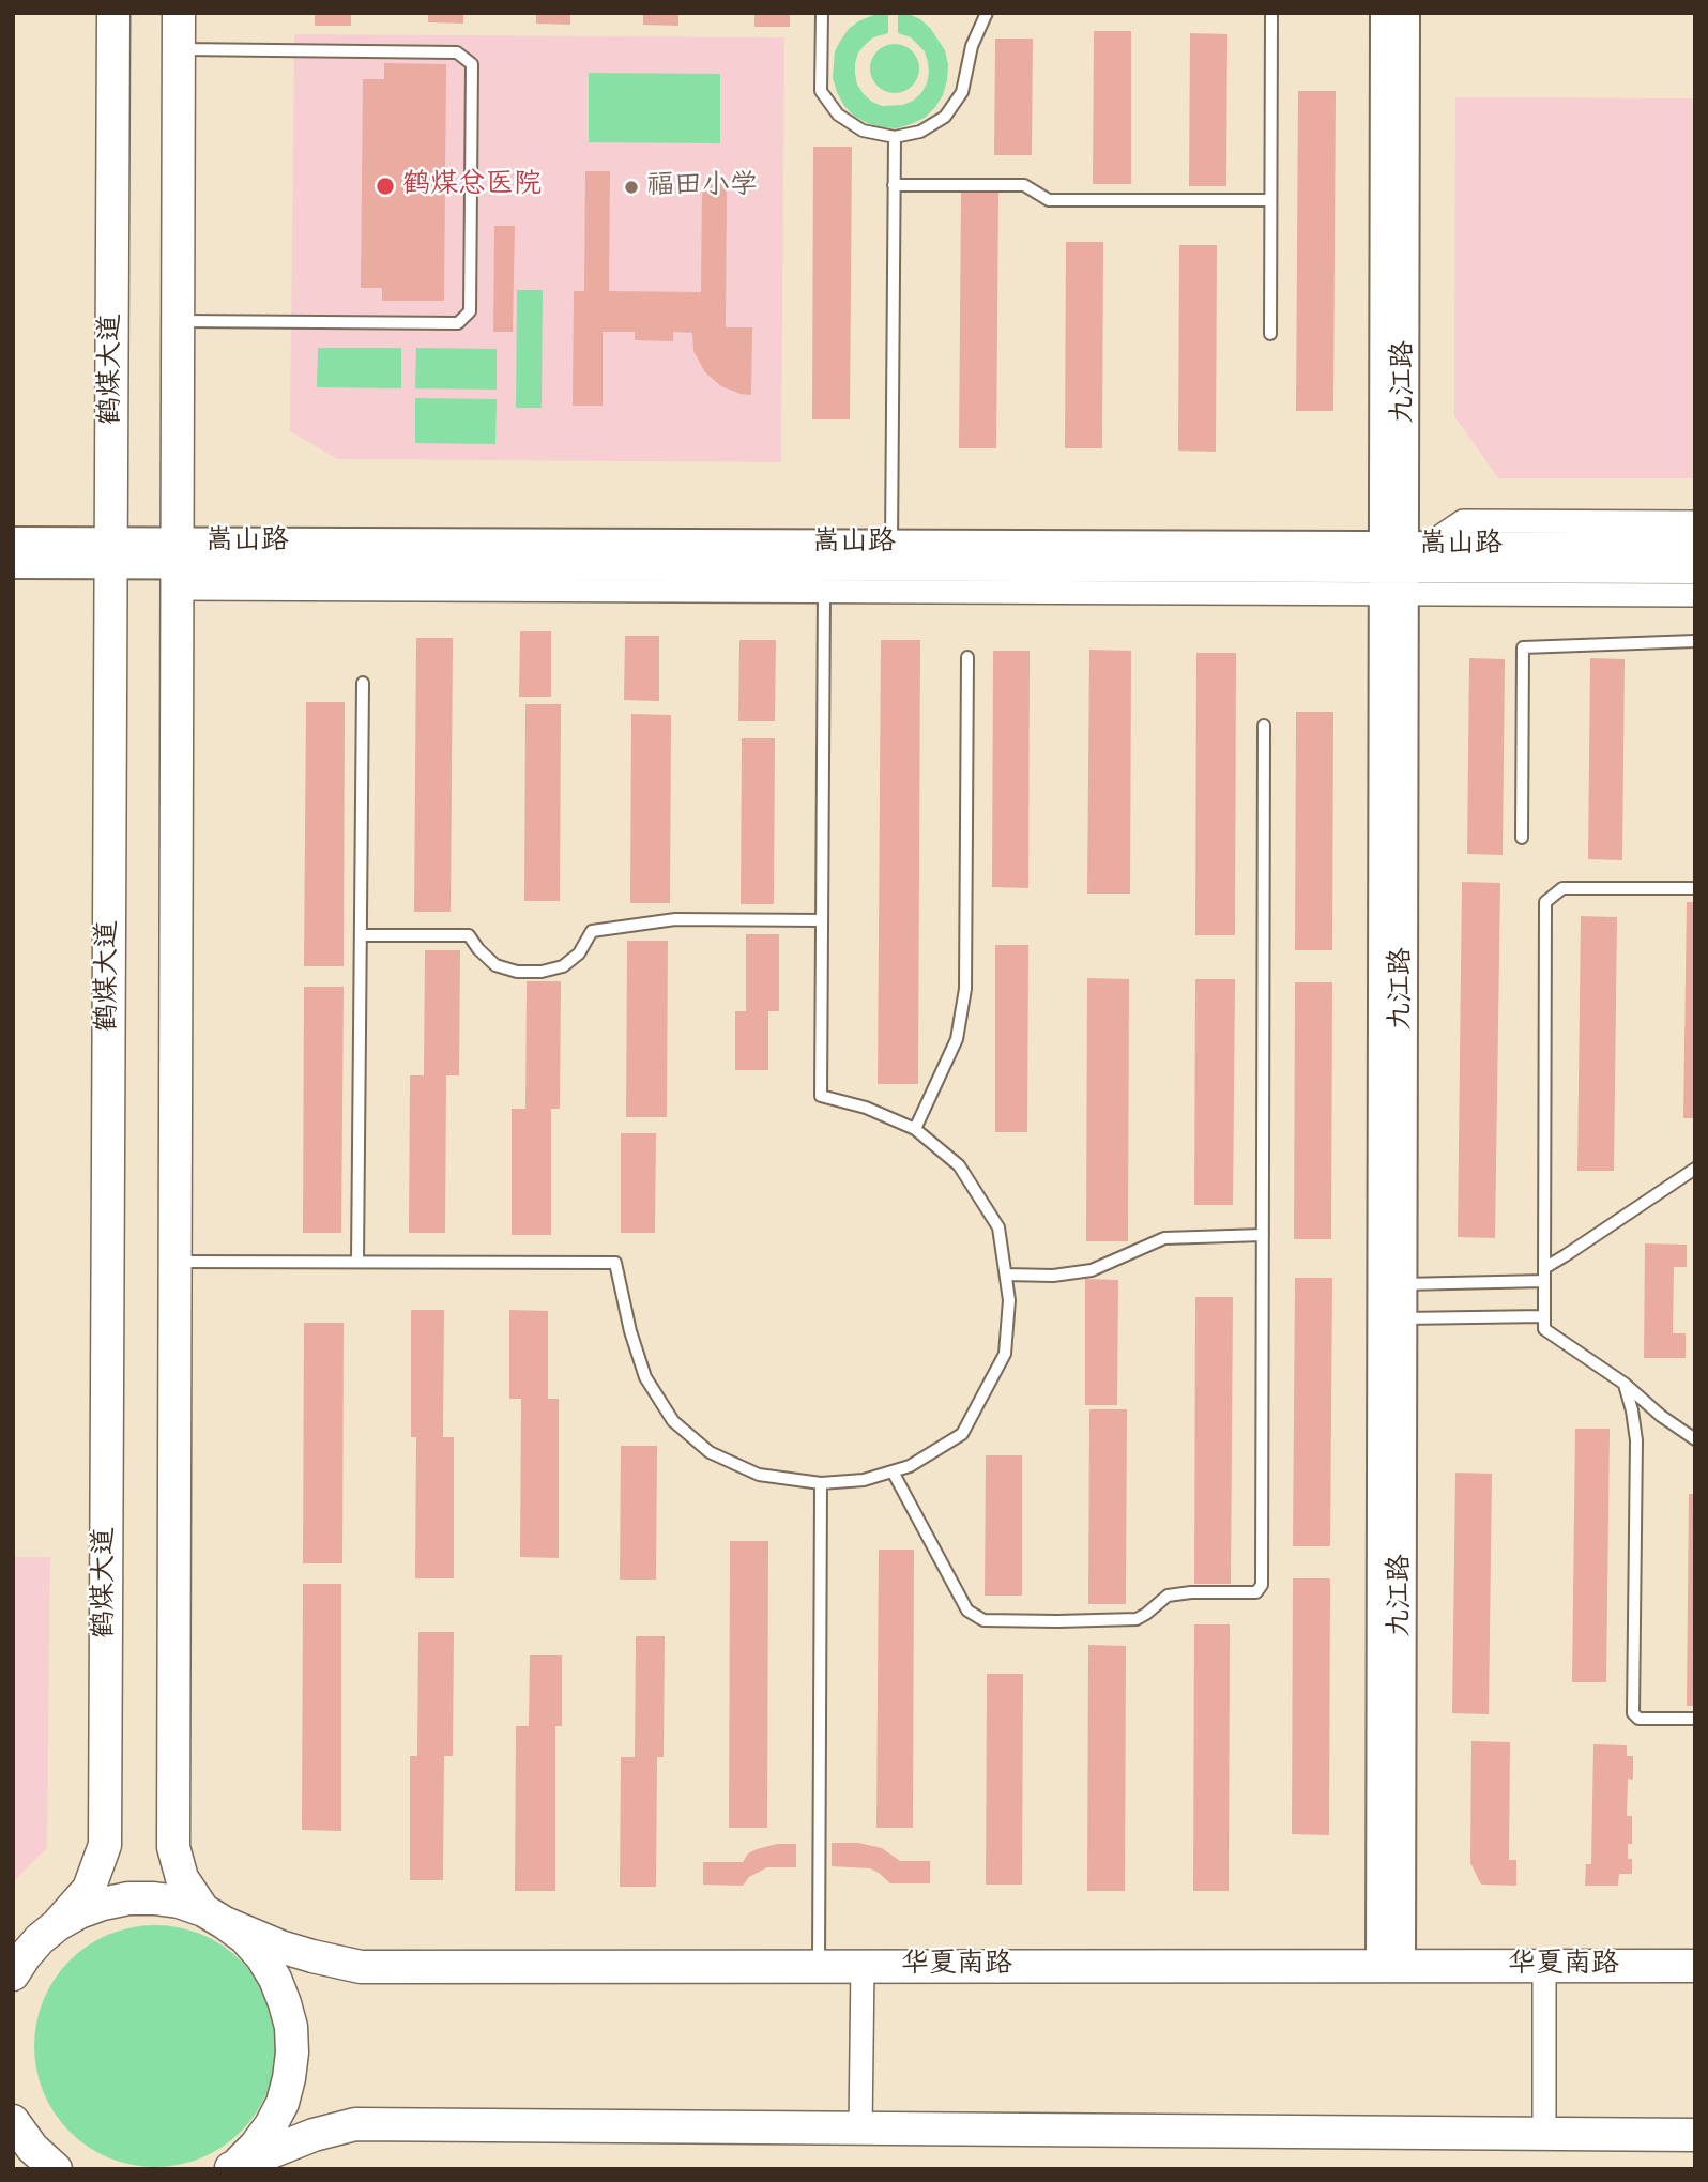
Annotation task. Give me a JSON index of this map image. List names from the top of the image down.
{
  "streets": {
    "main road": ["鹤煤大道", "华夏南路"],
    "street": ["九江路", "嵩山路"]
  },
  "crossings": [
    ["鹤煤大道", "嵩山路"],
    ["鹤煤大道", "华夏南路"],
    ["九江路", "嵩山路"],
    ["九江路", "华夏南路"]
  ],
  "places": ["鹤煤总医院", "福田小学"]
}
